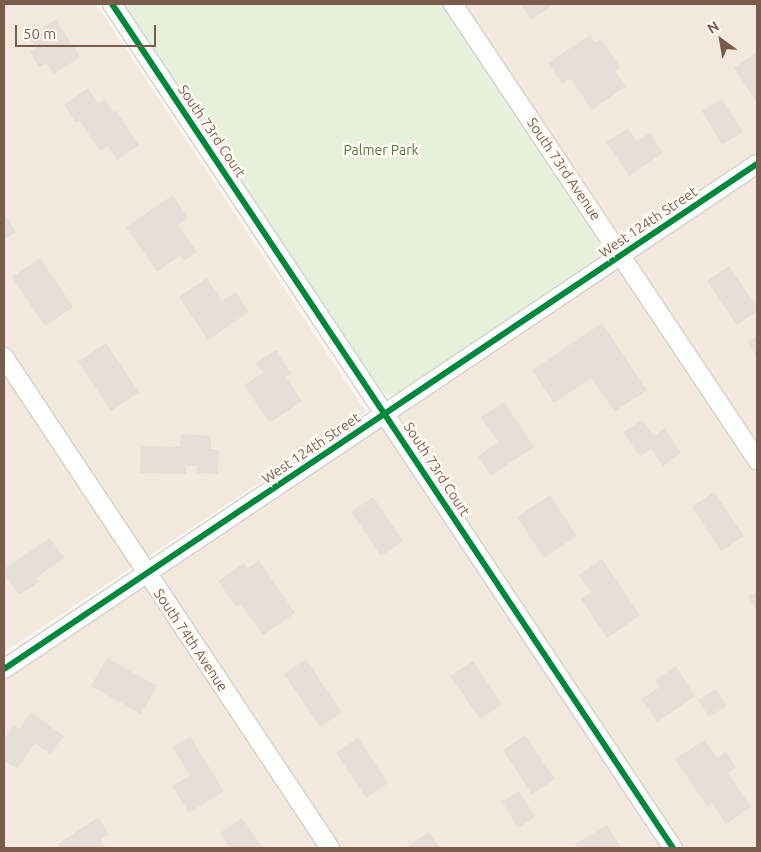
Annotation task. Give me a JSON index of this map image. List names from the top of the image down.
{
  "streets": {
    "street": [
      "South 73rd Court",
      "South 73rd Avenue",
      "West 124th Street",
      "South 74th Avenue"
    ]
  },
  "crossings": [
    ["South 73rd Court", "West 124th Street"],
    ["South 73rd Avenue", "West 124th Street"],
    ["West 124th Street", "South 74th Avenue"]
  ],
  "parks": ["Palmer Park"],
  "scale_bar": "50 m",
  "north": "top left"
}
